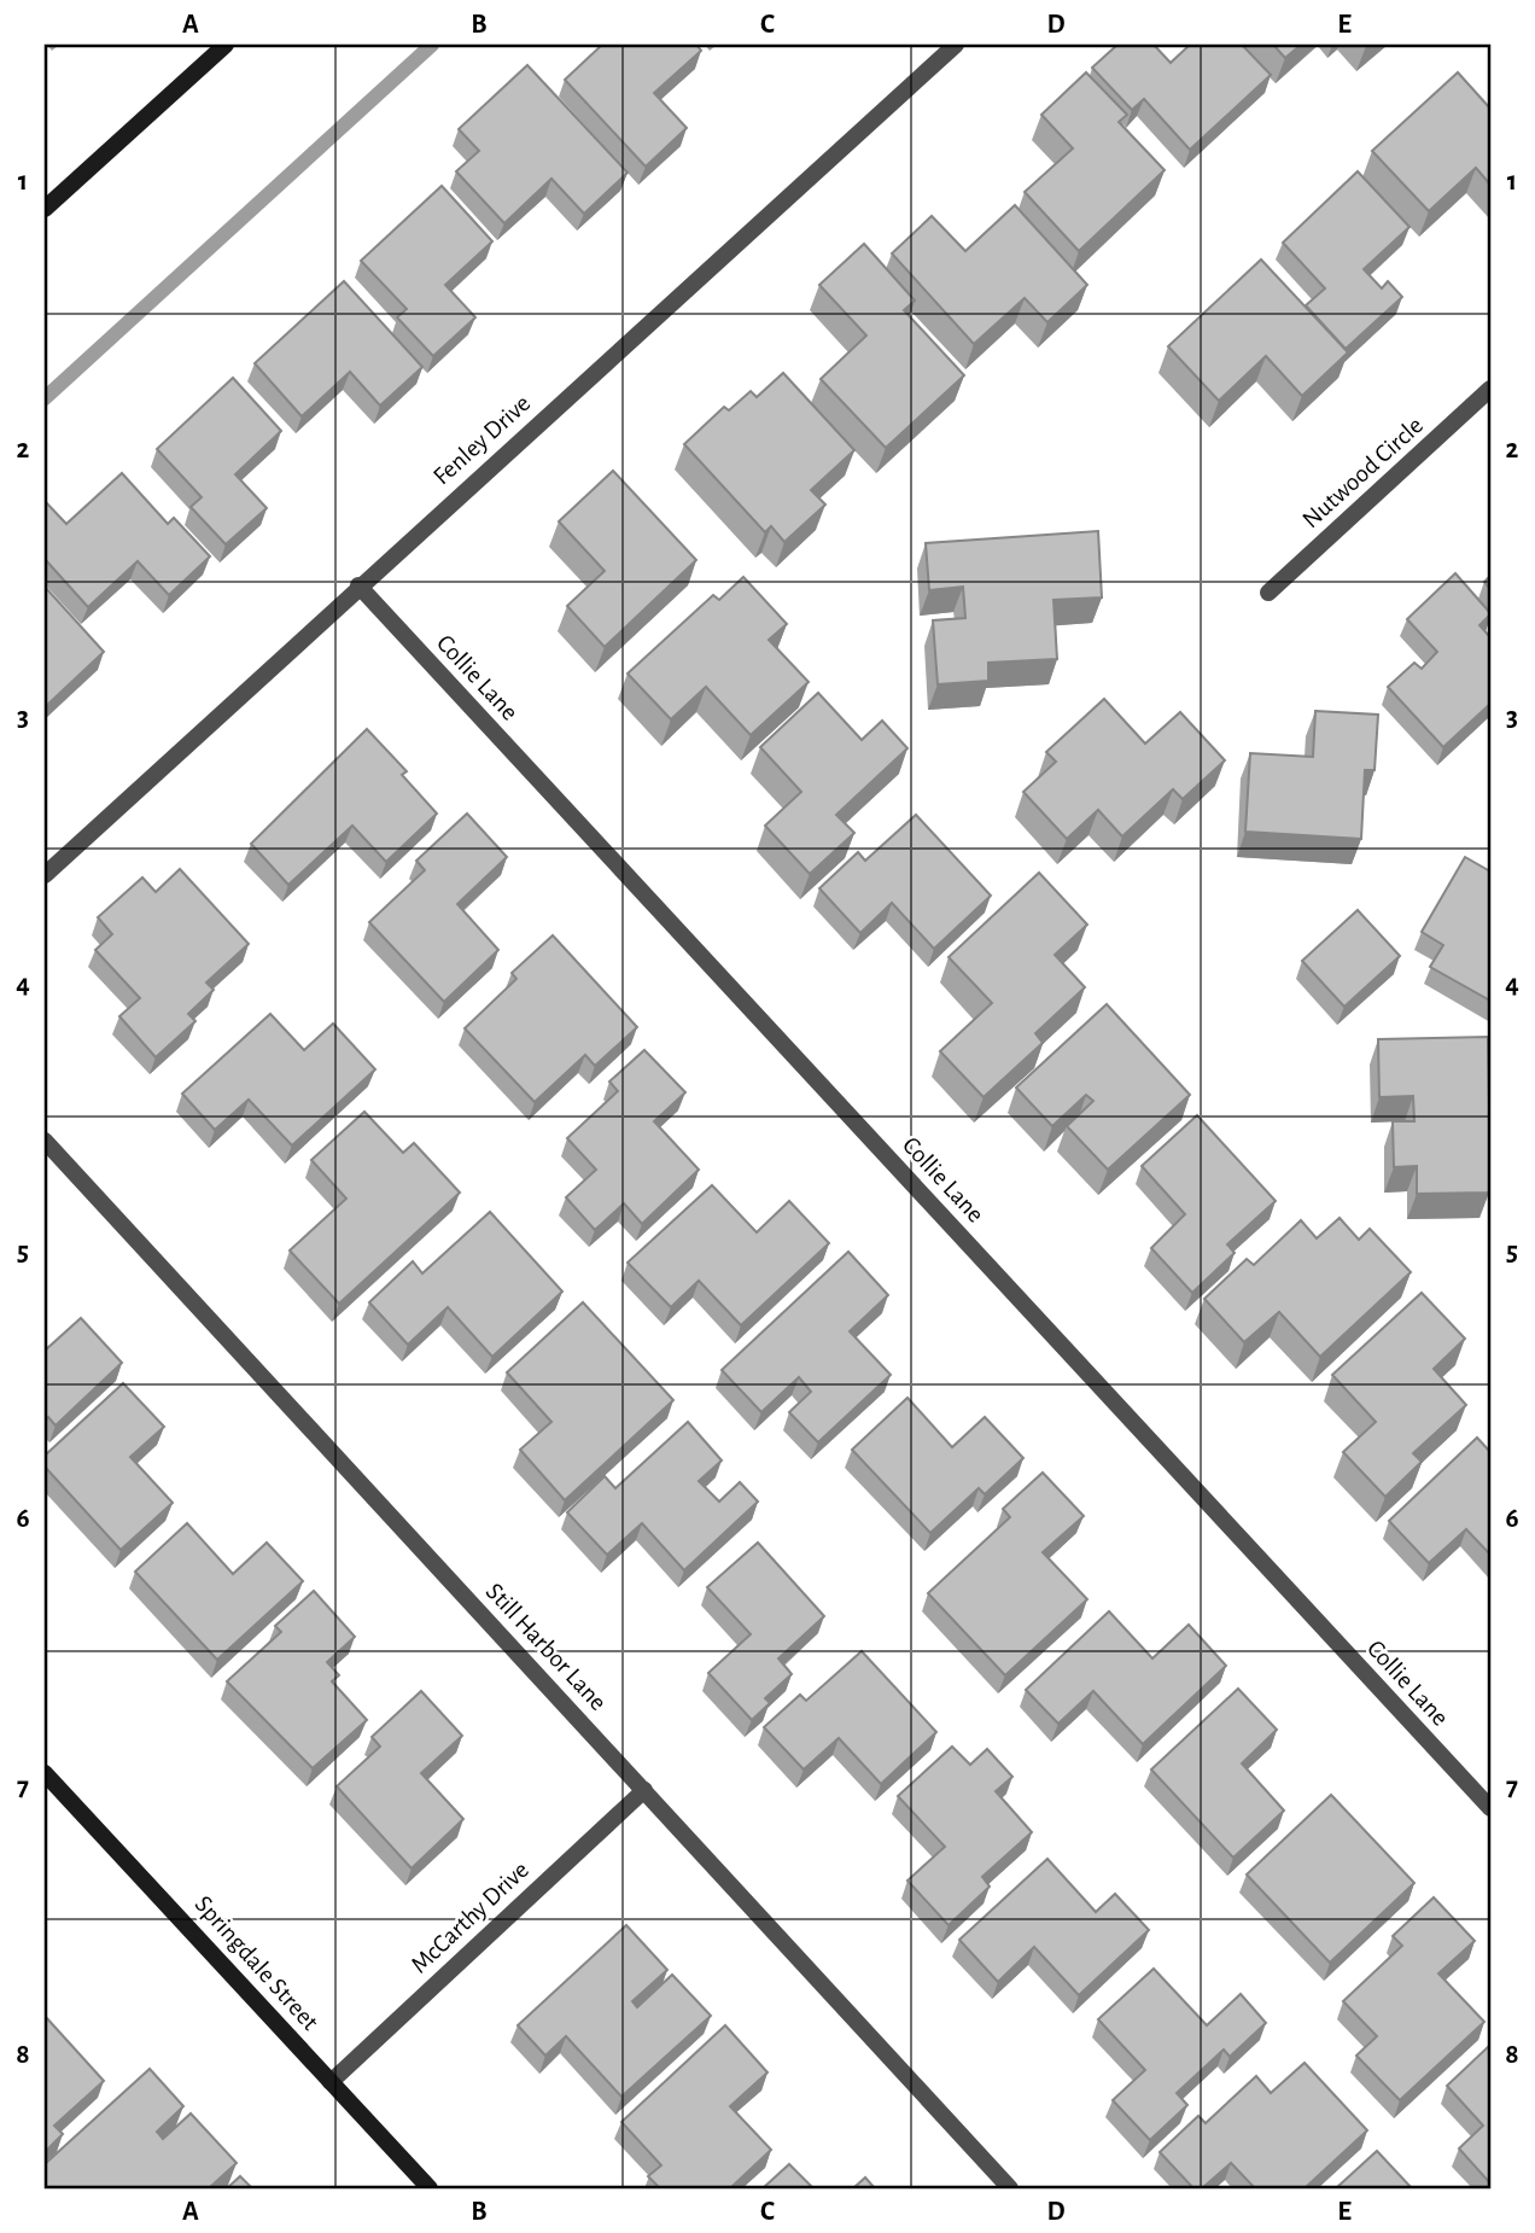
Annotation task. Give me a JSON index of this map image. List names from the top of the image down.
{
  "streets": {
    "street": [
      "Fenley Drive",
      "Nutwood Circle",
      "Collie Lane",
      "Still Harbor Lane",
      "McCarthy Drive",
      "Springdale Street"
    ]
  },
  "crossings": [
    ["Fenley Drive", "Collie Lane"],
    ["Still Harbor Lane", "McCarthy Drive"],
    ["McCarthy Drive", "Springdale Street"]
  ],
  "grid": {
    "columns": [
      "A",
      "B",
      "C",
      "D",
      "E"
    ],
    "rows": [
      "1",
      "2",
      "3",
      "4",
      "5",
      "6",
      "7",
      "8"
    ]
  }
}
